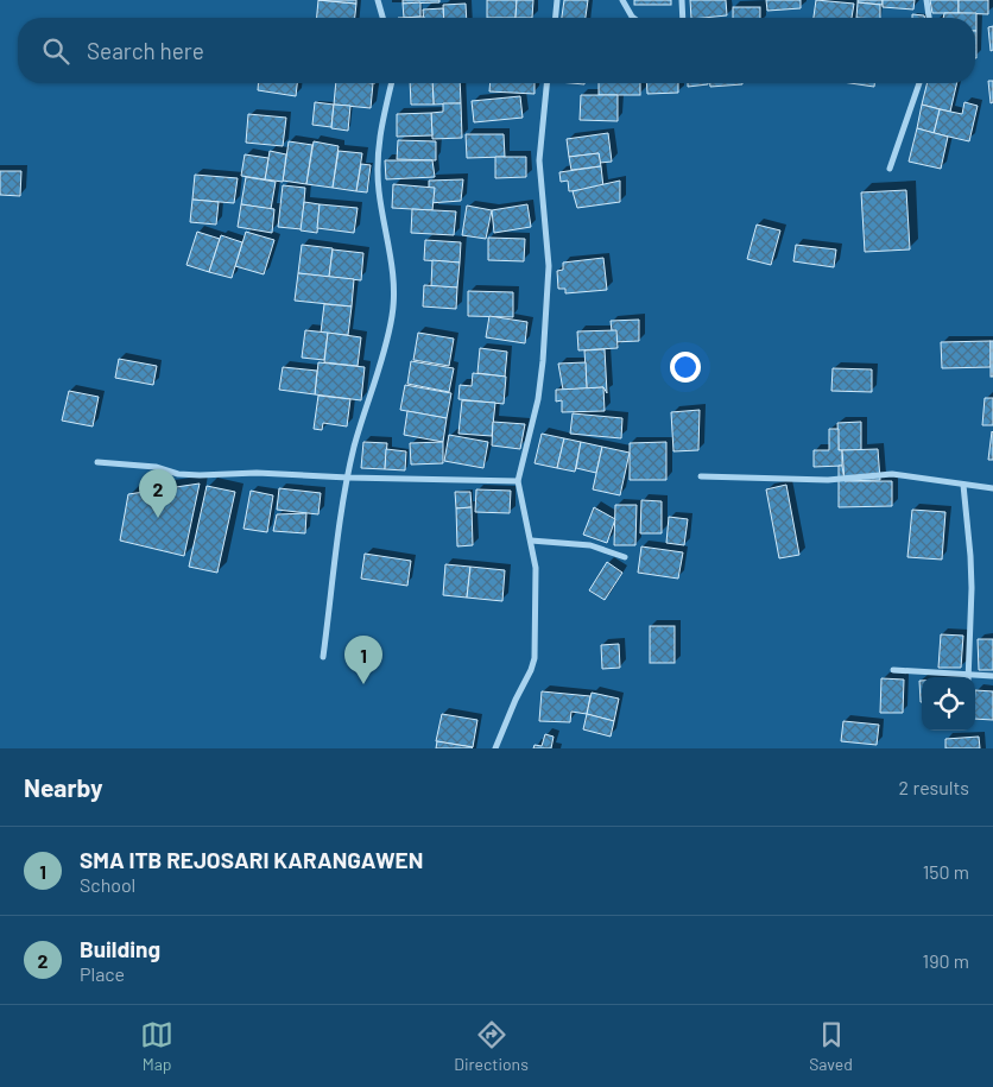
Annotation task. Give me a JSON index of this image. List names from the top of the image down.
{
  "page": {
    "search": "Search here",
    "pins": ["2", "1"],
    "heading": ["Nearby", "2 results"],
    "list": [
      {
        "mark": "1",
        "name": "SMA ITB REJOSARI KARANGAWEN",
        "note": "School",
        "value": "150 m"
      },
      {
        "mark": "2",
        "name": "Building",
        "note": "Place",
        "value": "190 m"
      }
    ],
    "nav": ["Map", "Directions", "Saved"]
  }
}
